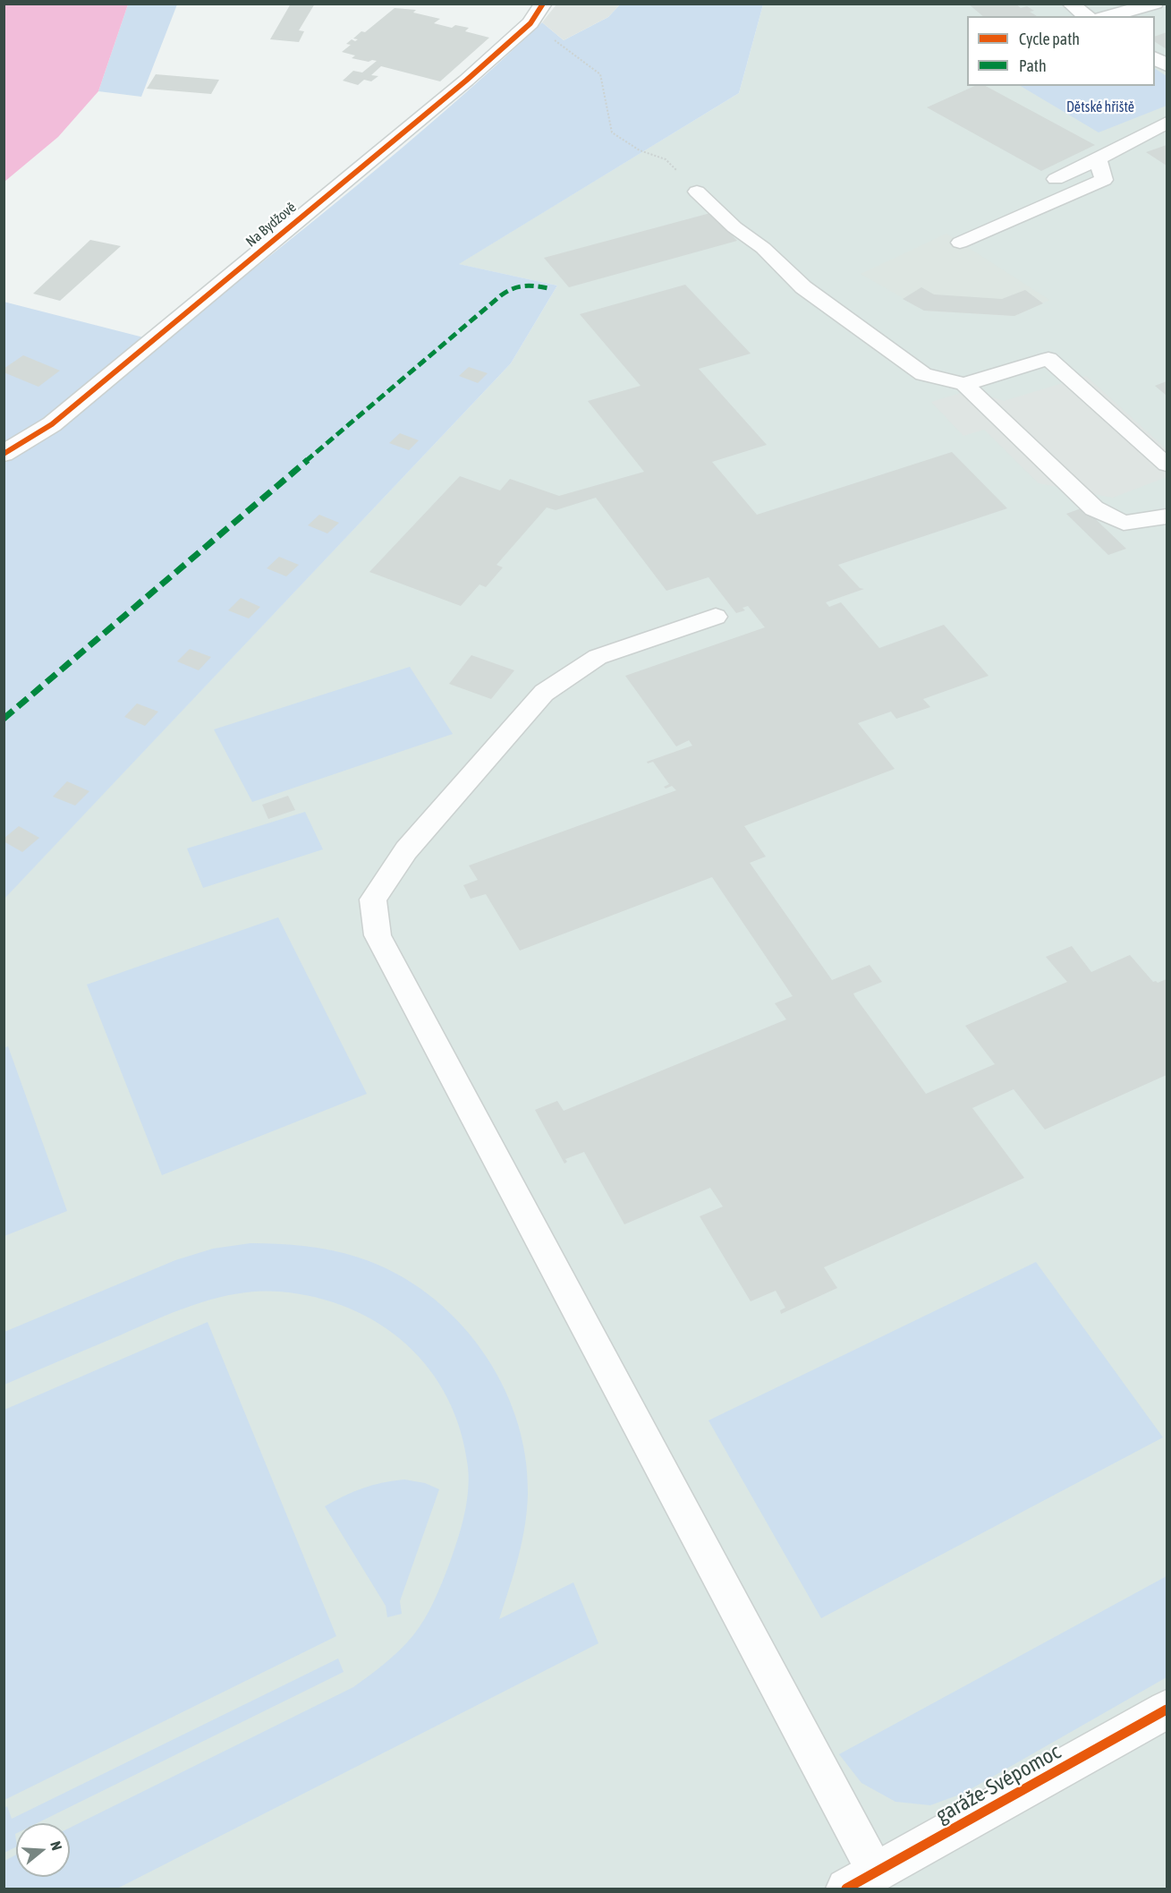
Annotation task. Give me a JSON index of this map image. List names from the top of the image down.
{
  "streets": {
    "street": ["Na Bydžově", "garáže-Svépomoc"]
  },
  "parks": ["Dětské hřiště"],
  "legend": ["Cycle path", "Path"],
  "north": "right"
}
